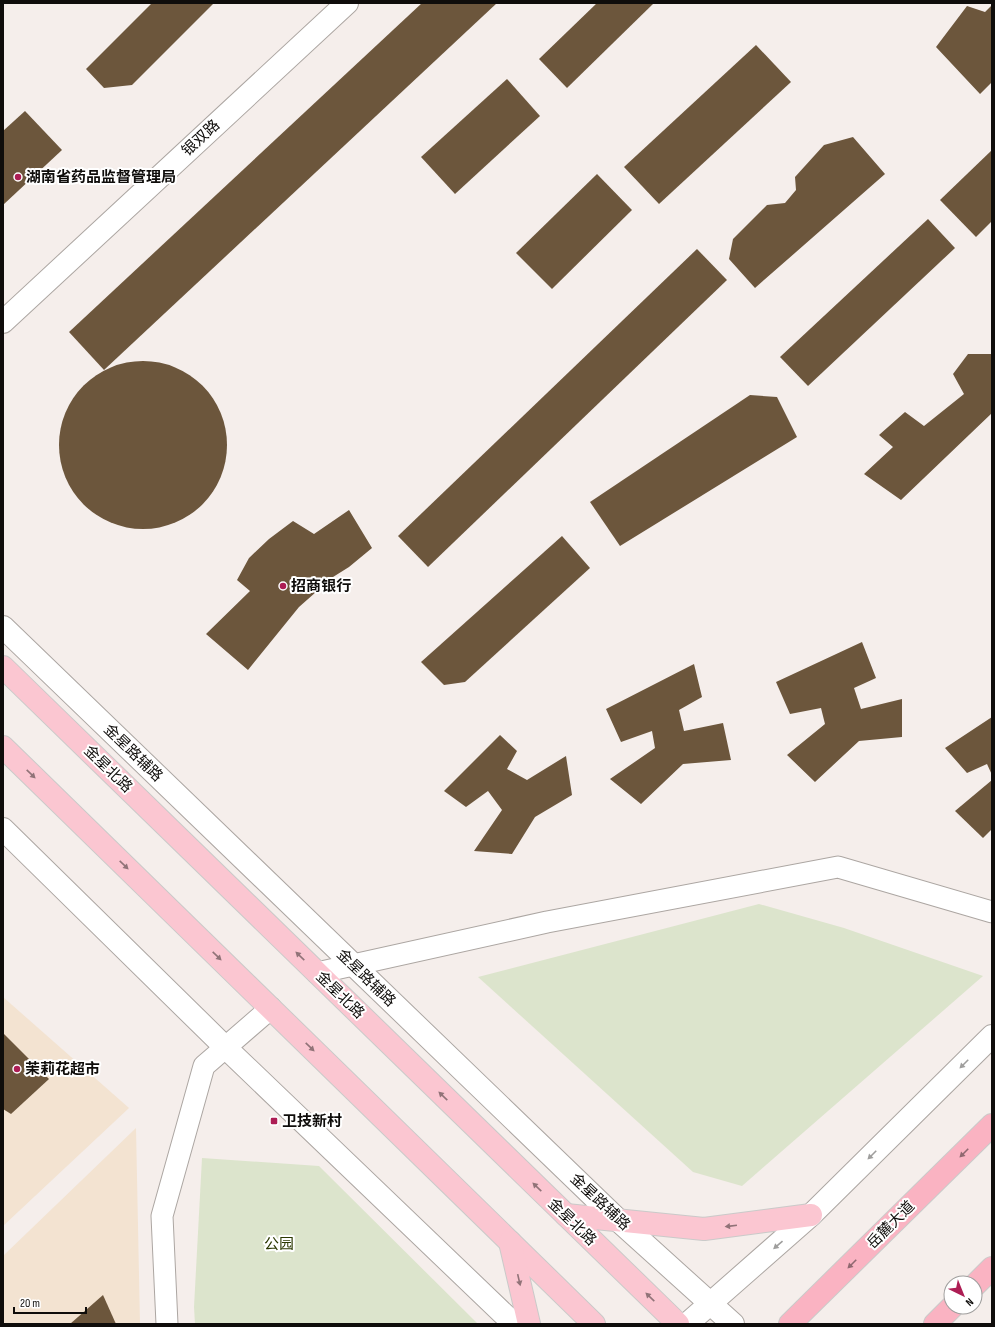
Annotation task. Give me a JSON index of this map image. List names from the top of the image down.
{
  "streets": {
    "highway": ["岳麓大道"],
    "main road": ["金星北路"],
    "street": ["银双路", "金星路辅路"]
  },
  "one_way": ["岳麓大道"],
  "parks": ["公园"],
  "places": {
    "other": ["湖南省药品监督管理局", "招商银行", "茉莉花超市"],
    "transit": ["卫技新村"]
  },
  "scale_bar": "20 m",
  "north": "bottom right"
}
